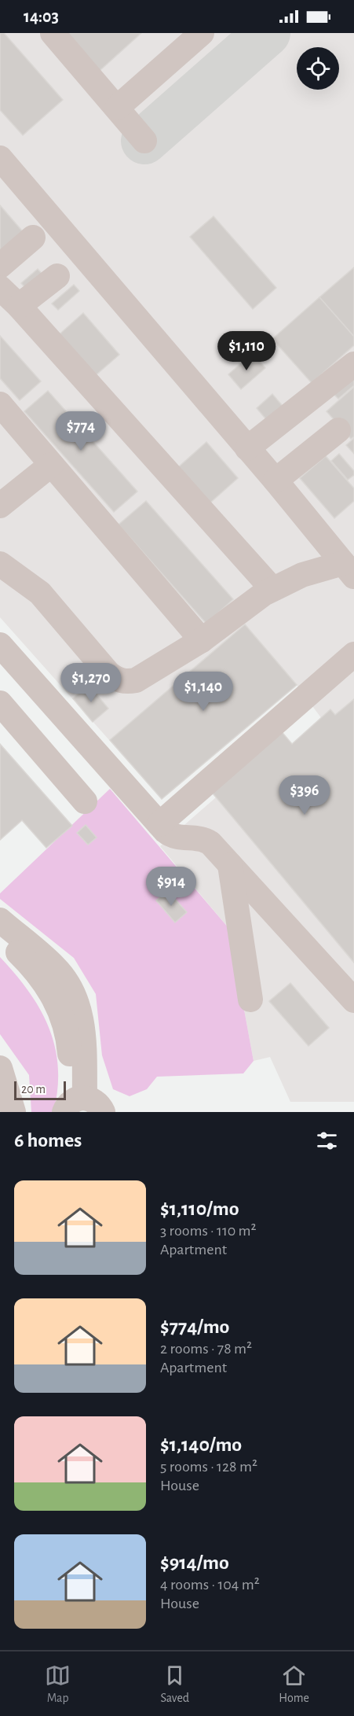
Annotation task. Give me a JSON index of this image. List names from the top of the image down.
{
  "scale_bar": "20 m",
  "page": {
    "status": "14:03",
    "price": [
      "$1,110",
      "$774",
      "$1,270",
      "$1,140",
      "$396",
      "$914"
    ],
    "scale": "20 m",
    "heading": "6 homes",
    "list": [
      {
        "name": "$1,110/mo",
        "note": "3 rooms · 110 m² · Apartment"
      },
      {
        "name": "$774/mo",
        "note": "2 rooms · 78 m² · Apartment"
      },
      {
        "name": "$1,140/mo",
        "note": "5 rooms · 128 m² · House"
      },
      {
        "name": "$914/mo",
        "note": "4 rooms · 104 m² · House"
      }
    ],
    "tabs": ["Map", "Saved", "Home"]
  }
}
